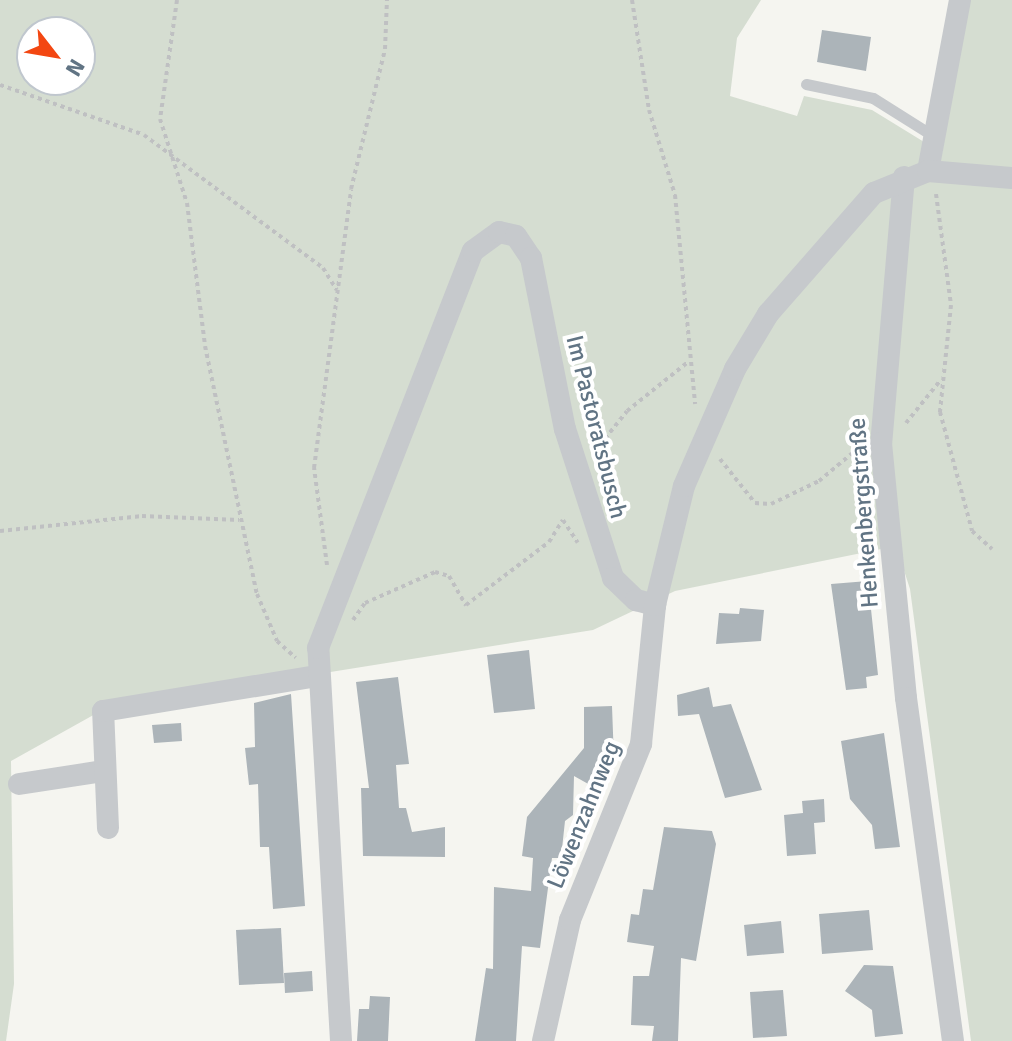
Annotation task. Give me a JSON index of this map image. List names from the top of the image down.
{
  "streets": {
    "street": ["Im Pastoratsbusch", "Henkenbergstraße", "Löwenzahnweg"]
  },
  "crossings": [
    ["Im Pastoratsbusch", "Löwenzahnweg"]
  ],
  "north": "bottom right"
}
